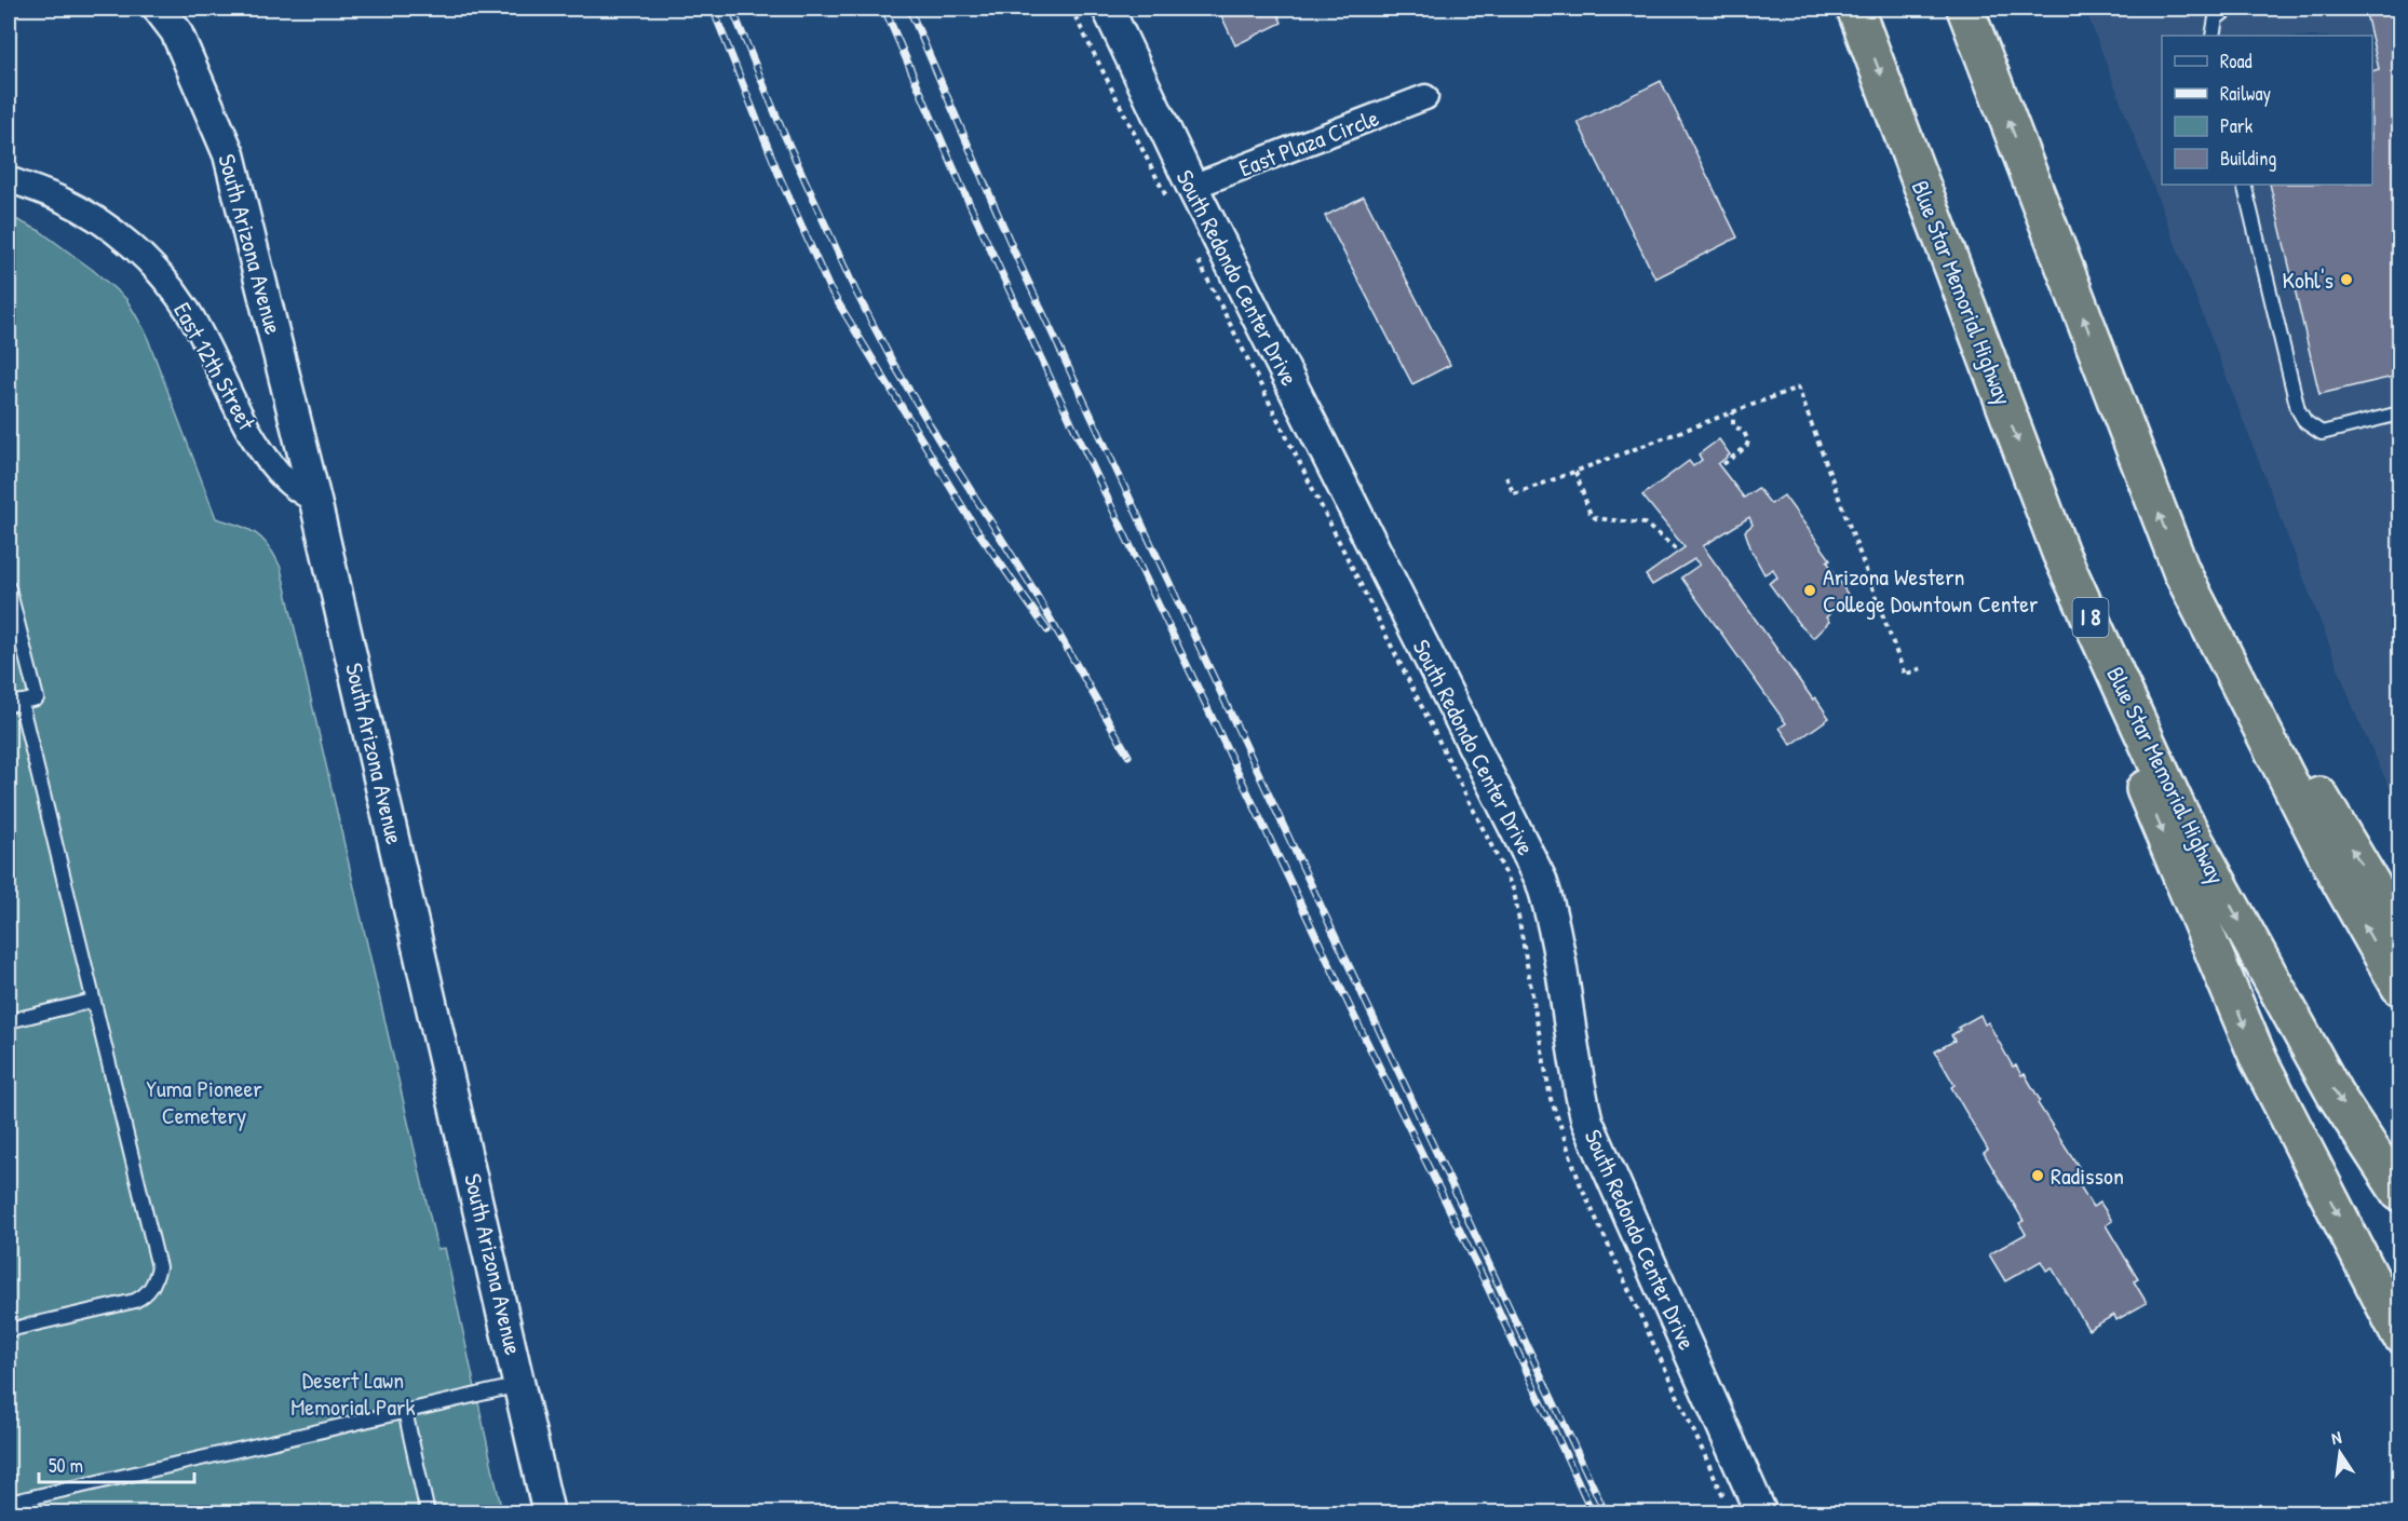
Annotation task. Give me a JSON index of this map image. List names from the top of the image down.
{
  "streets": {
    "highway": ["Blue Star Memorial Highway", "I 8"],
    "street": [
      "East Plaza Circle",
      "South Arizona Avenue",
      "South Redondo Center Drive",
      "East 12th Street"
    ]
  },
  "crossings": [
    ["East Plaza Circle", "South Redondo Center Drive"],
    ["South Arizona Avenue", "East 12th Street"]
  ],
  "parks": ["Yuma Pioneer Cemetery", "Desert Lawn Memorial Park"],
  "places": ["Kohl's", "Arizona Western College Downtown Center", "Radisson"],
  "legend": [
    "Road",
    "Railway",
    "Park",
    "Building"
  ],
  "scale_bar": "50 m",
  "north": "top"
}
